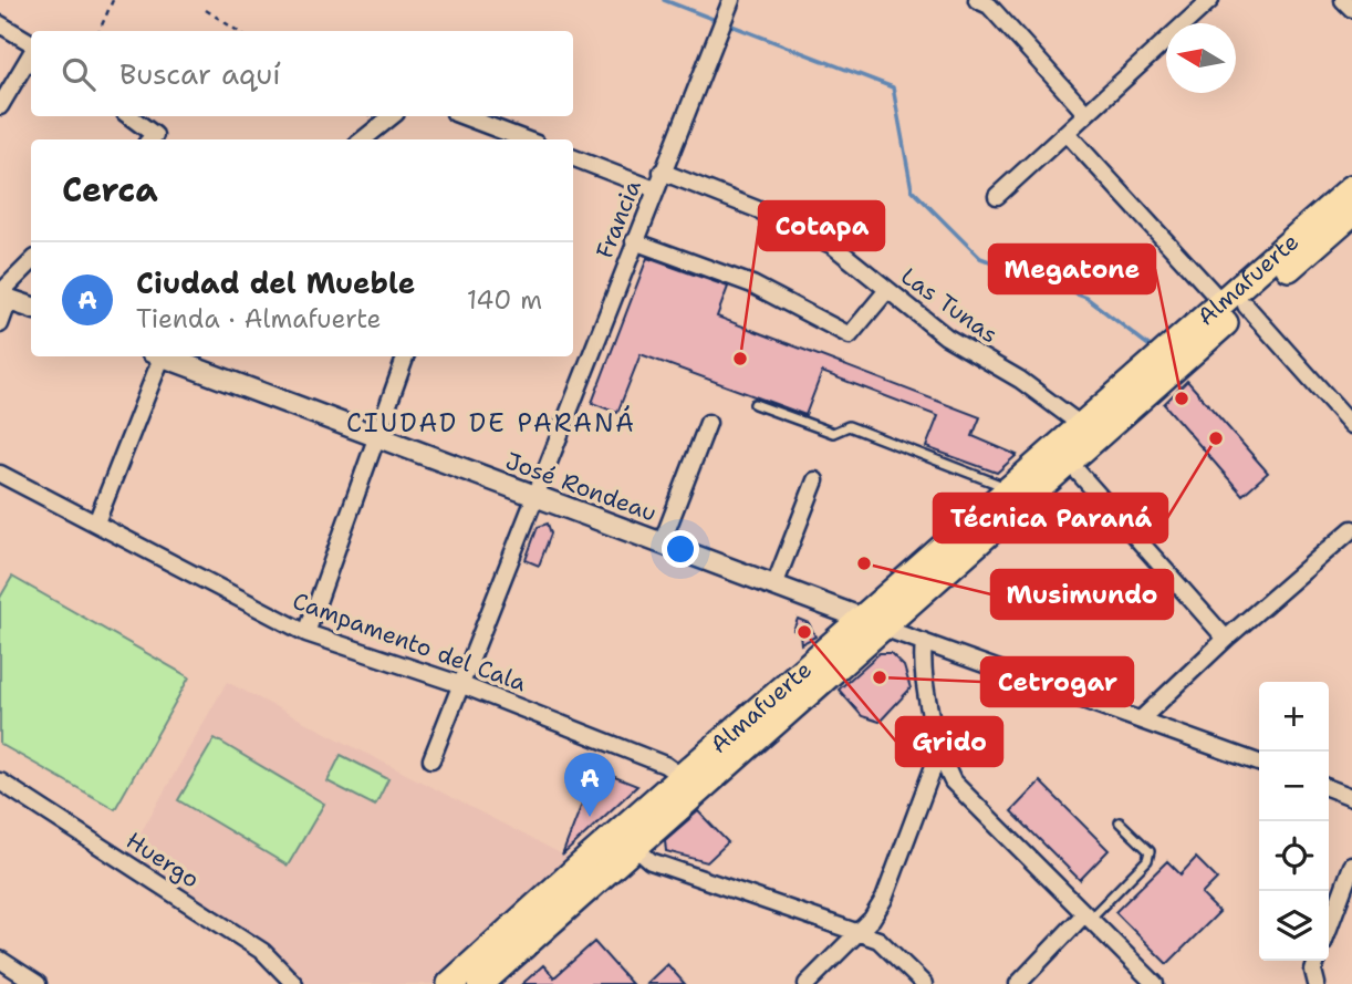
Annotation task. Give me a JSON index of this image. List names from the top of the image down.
{
  "streets": {
    "main road": ["Almafuerte"],
    "street": [
      "Francia",
      "Las Tunas",
      "José Rondeau",
      "Campamento del Cala",
      "Huergo"
    ]
  },
  "crossings": [
    ["Francia", "Las Tunas"],
    ["Francia", "José Rondeau"],
    ["Francia", "Campamento del Cala"],
    ["Almafuerte", "Las Tunas"],
    ["Almafuerte", "José Rondeau"],
    ["Almafuerte", "Campamento del Cala"]
  ],
  "districts": ["CIUDAD DE PARANÁ"],
  "places": [
    "Cotapa",
    "Megatone",
    "Técnica Paraná",
    "Musimundo",
    "Grido",
    "Cetrogar"
  ],
  "north": "left",
  "page": {
    "search": "Buscar aquí",
    "heading": "Cerca",
    "list": [
      {
        "mark": "A",
        "name": "Ciudad del Mueble",
        "note": "Tienda · Almafuerte",
        "value": "140 m"
      }
    ],
    "map_buttons": ["+", "−"],
    "pins": "A"
  }
}
